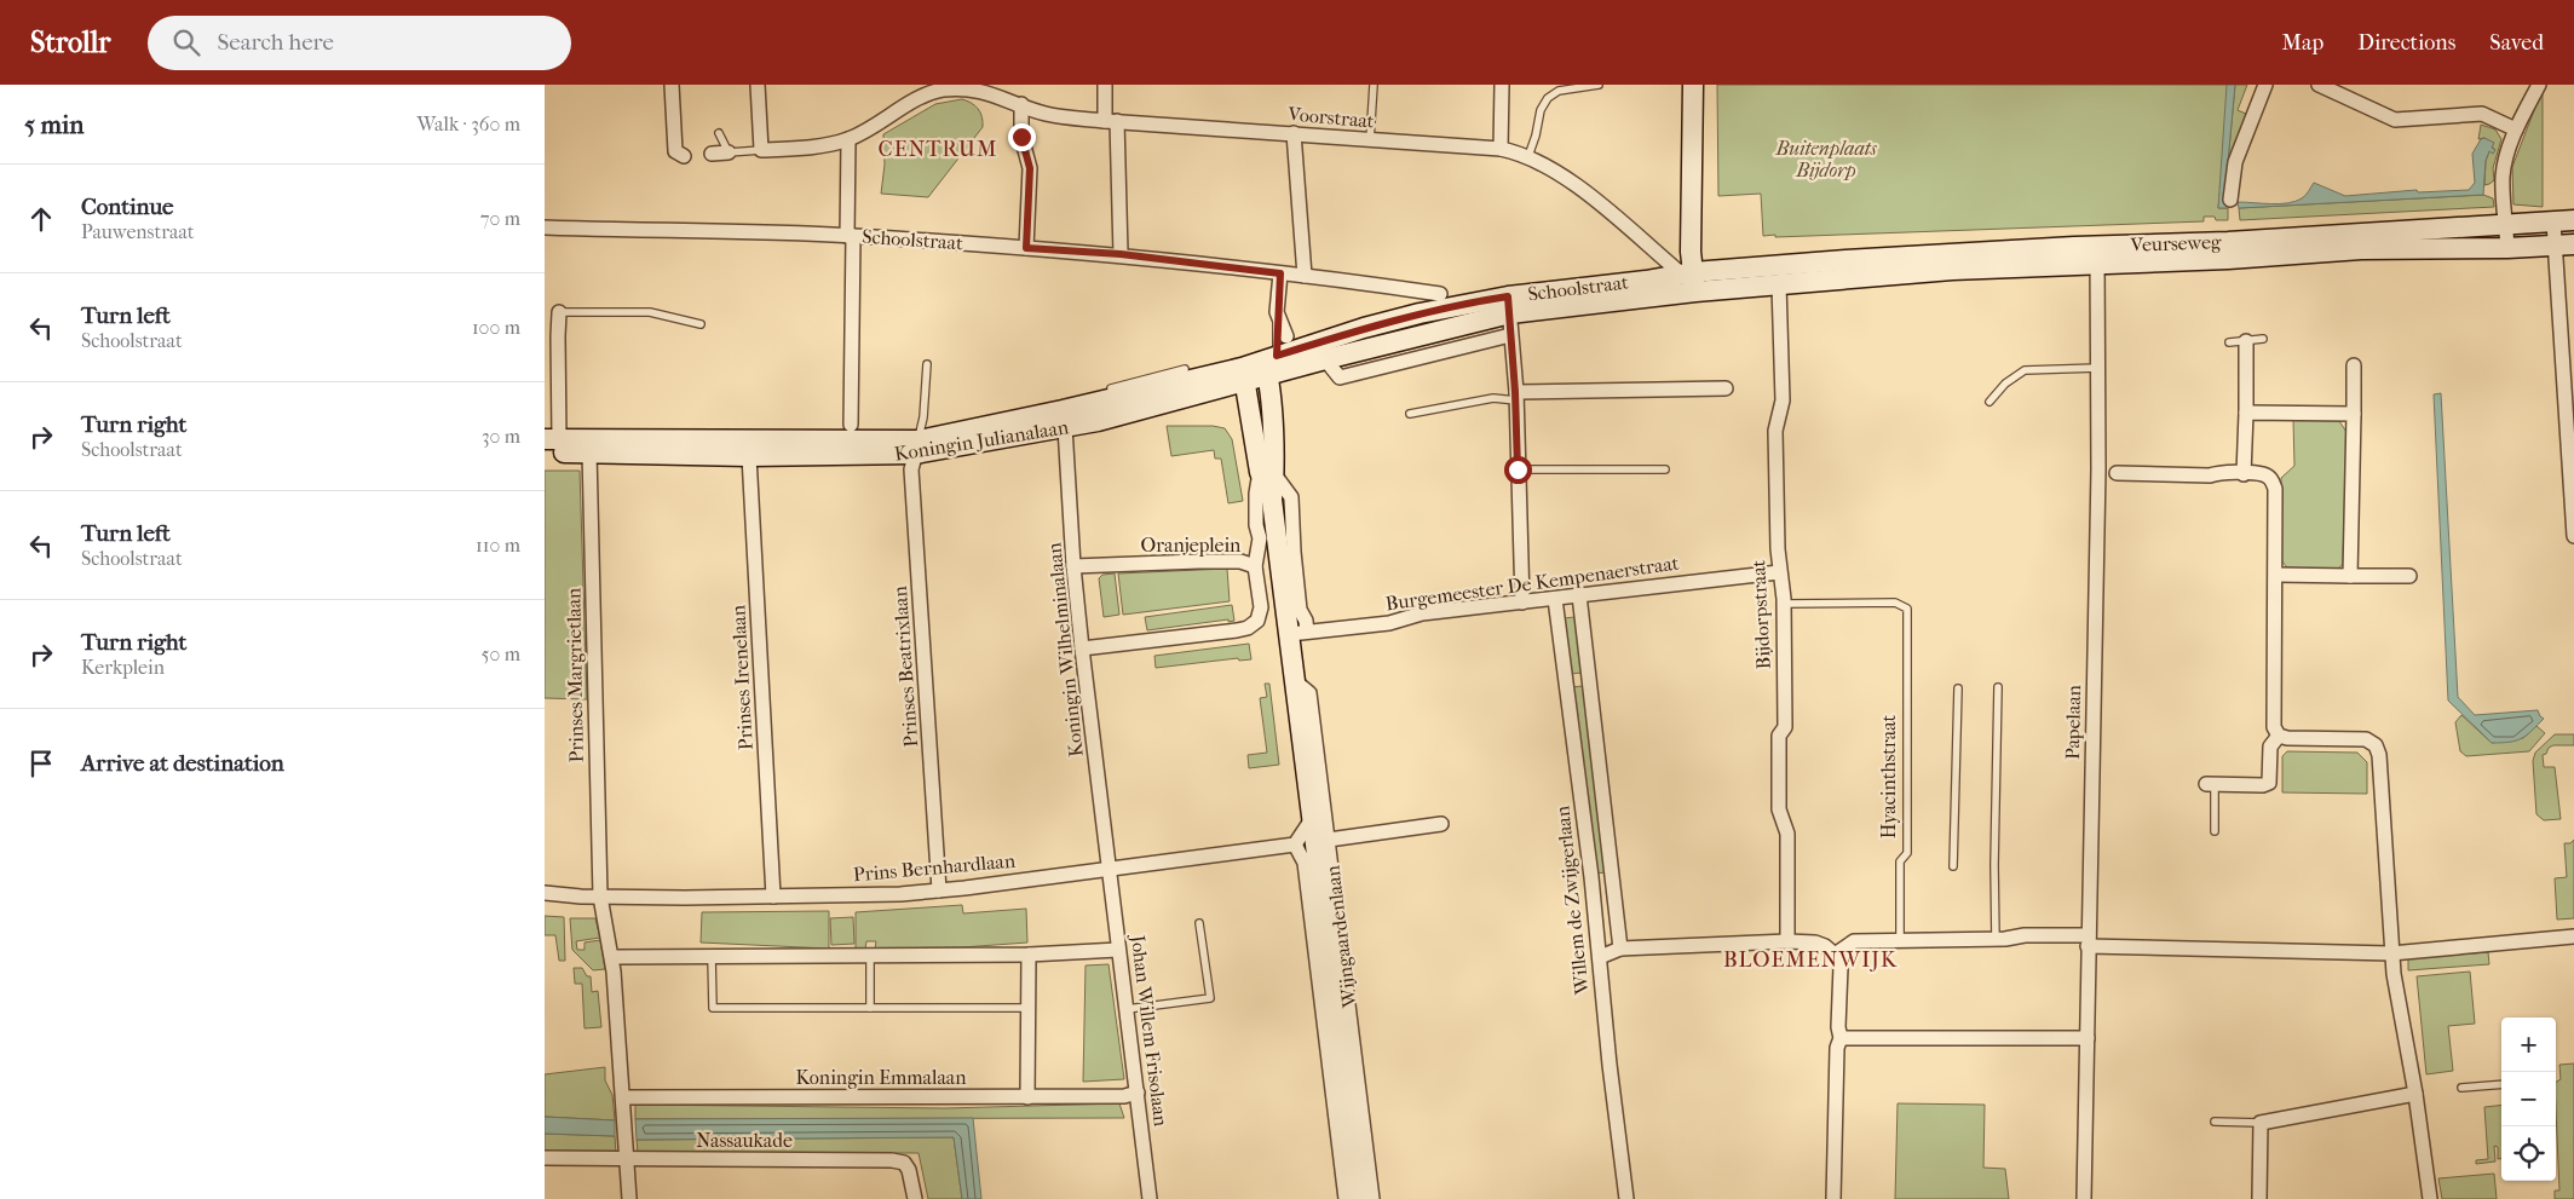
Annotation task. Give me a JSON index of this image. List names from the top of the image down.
{
  "streets": {
    "main road": [
      "Schoolstraat",
      "Veurseweg",
      "Koningin Julianalaan",
      "Wijngaardenlaan"
    ],
    "street": [
      "Voorstraat",
      "Oranjeplein",
      "Burgemeester De Kempenaerstraat",
      "Bijdorpstraat",
      "Koningin Wilhelminalaan",
      "Prinses Beatrixlaan",
      "Prinses Margrietlaan",
      "Prinses Irenelaan",
      "Papelaan",
      "Prins Bernhardlaan",
      "Willem de Zwijgerlaan",
      "Johan Willem Frisolaan",
      "Koningin Emmalaan",
      "Nassaukade"
    ],
    "lane": ["Hyacinthstraat"]
  },
  "crossings": [
    ["Voorstraat", "Schoolstraat"],
    ["Schoolstraat", "Veurseweg"],
    ["Schoolstraat", "Koningin Julianalaan"],
    ["Schoolstraat", "Bijdorpstraat"],
    ["Schoolstraat", "Wijngaardenlaan"],
    ["Veurseweg", "Bijdorpstraat"],
    ["Veurseweg", "Papelaan"],
    ["Koningin Julianalaan", "Koningin Wilhelminalaan"],
    ["Koningin Julianalaan", "Prinses Beatrixlaan"],
    ["Koningin Julianalaan", "Prinses Margrietlaan"],
    ["Koningin Julianalaan", "Prinses Irenelaan"],
    ["Koningin Julianalaan", "Wijngaardenlaan"],
    ["Oranjeplein", "Koningin Wilhelminalaan"],
    ["Oranjeplein", "Wijngaardenlaan"],
    ["Burgemeester De Kempenaerstraat", "Bijdorpstraat"],
    ["Burgemeester De Kempenaerstraat", "Willem de Zwijgerlaan"],
    ["Burgemeester De Kempenaerstraat", "Wijngaardenlaan"],
    ["Bijdorpstraat", "Hyacinthstraat"],
    ["Koningin Wilhelminalaan", "Prins Bernhardlaan"],
    ["Koningin Wilhelminalaan", "Johan Willem Frisolaan"],
    ["Prinses Beatrixlaan", "Prins Bernhardlaan"],
    ["Prinses Margrietlaan", "Prins Bernhardlaan"],
    ["Prinses Margrietlaan", "Koningin Emmalaan"],
    ["Prinses Margrietlaan", "Nassaukade"],
    ["Prinses Irenelaan", "Prins Bernhardlaan"],
    ["Prins Bernhardlaan", "Wijngaardenlaan"],
    ["Prins Bernhardlaan", "Johan Willem Frisolaan"],
    ["Johan Willem Frisolaan", "Koningin Emmalaan"]
  ],
  "districts": ["CENTRUM", "BLOEMENWIJK"],
  "parks": ["Buitenplaats Bijdorp"],
  "page": {
    "header": "Strollr",
    "search": "Search here",
    "nav": ["Map", "Directions", "Saved"],
    "heading": ["5 min", "Walk · 360 m"],
    "list": [
      ["Continue", "Pauwenstraat", "70 m"],
      ["Turn left", "Schoolstraat", "100 m"],
      ["Turn right", "Schoolstraat", "30 m"],
      ["Turn left", "Schoolstraat", "110 m"],
      ["Turn right", "Kerkplein", "50 m"],
      "Arrive at destination"
    ],
    "map_buttons": ["+", "−"]
  }
}
